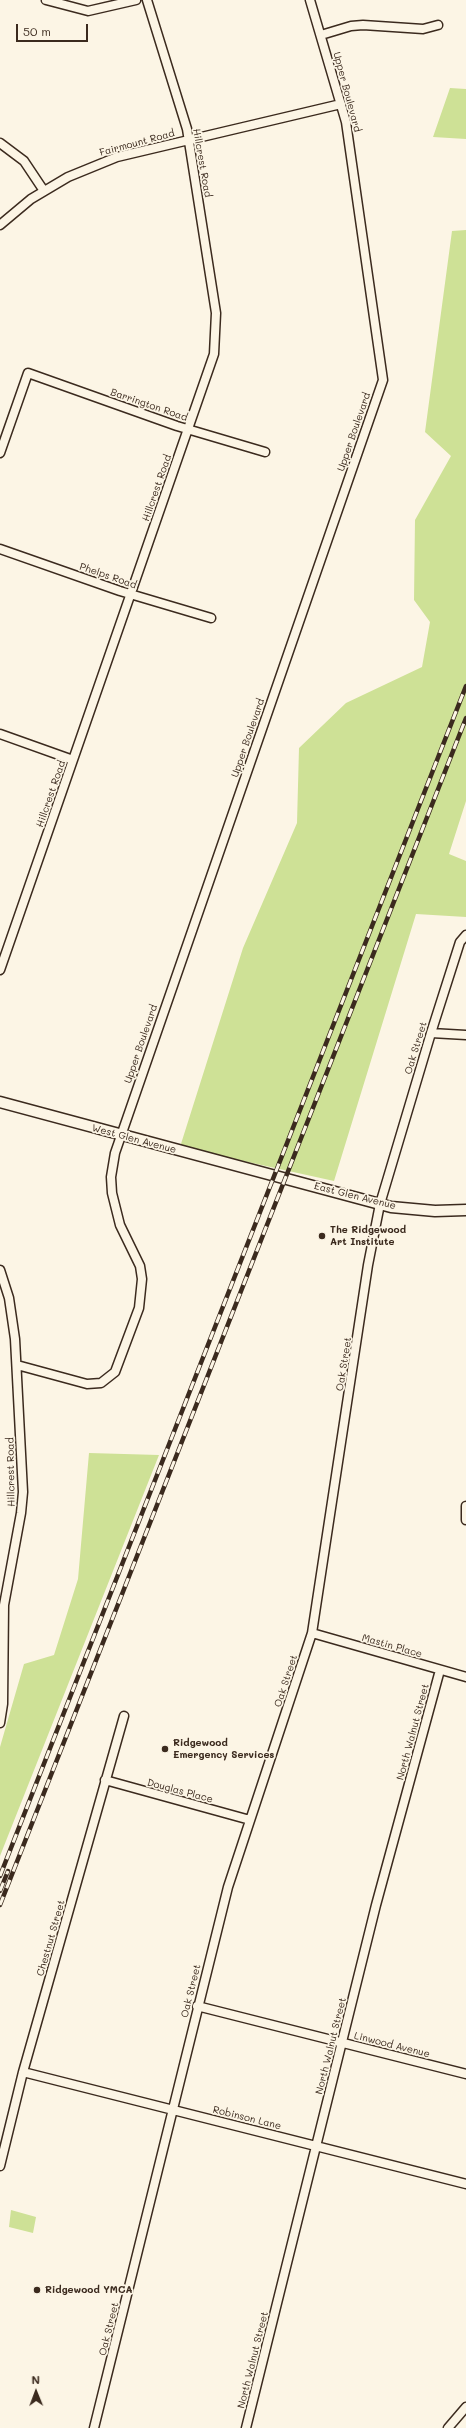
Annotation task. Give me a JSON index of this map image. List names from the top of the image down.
{
  "streets": {
    "street": [
      "Upper Boulevard",
      "Fairmount Road",
      "Hillcrest Road",
      "Barrington Road",
      "Phelps Road",
      "Oak Street",
      "West Glen Avenue",
      "East Glen Avenue",
      "Mastin Place",
      "North Walnut Street",
      "Douglas Place",
      "Chestnut Street",
      "Linwood Avenue",
      "Robinson Lane"
    ]
  },
  "crossings": [
    ["Upper Boulevard", "Fairmount Road"],
    ["Upper Boulevard", "Hillcrest Road"],
    ["Upper Boulevard", "West Glen Avenue"],
    ["Fairmount Road", "Hillcrest Road"],
    ["Hillcrest Road", "Barrington Road"],
    ["Hillcrest Road", "Phelps Road"],
    ["Oak Street", "East Glen Avenue"],
    ["Oak Street", "Mastin Place"],
    ["Oak Street", "Douglas Place"],
    ["Oak Street", "Linwood Avenue"],
    ["Oak Street", "Robinson Lane"],
    ["West Glen Avenue", "East Glen Avenue"],
    ["Mastin Place", "North Walnut Street"],
    ["North Walnut Street", "Linwood Avenue"],
    ["North Walnut Street", "Robinson Lane"],
    ["Douglas Place", "Chestnut Street"],
    ["Chestnut Street", "Robinson Lane"]
  ],
  "places": ["The Ridgewood Art Institute", "Ridgewood Emergency Services", "Ridgewood YMCA"],
  "scale_bar": "50 m",
  "north": "top"
}
